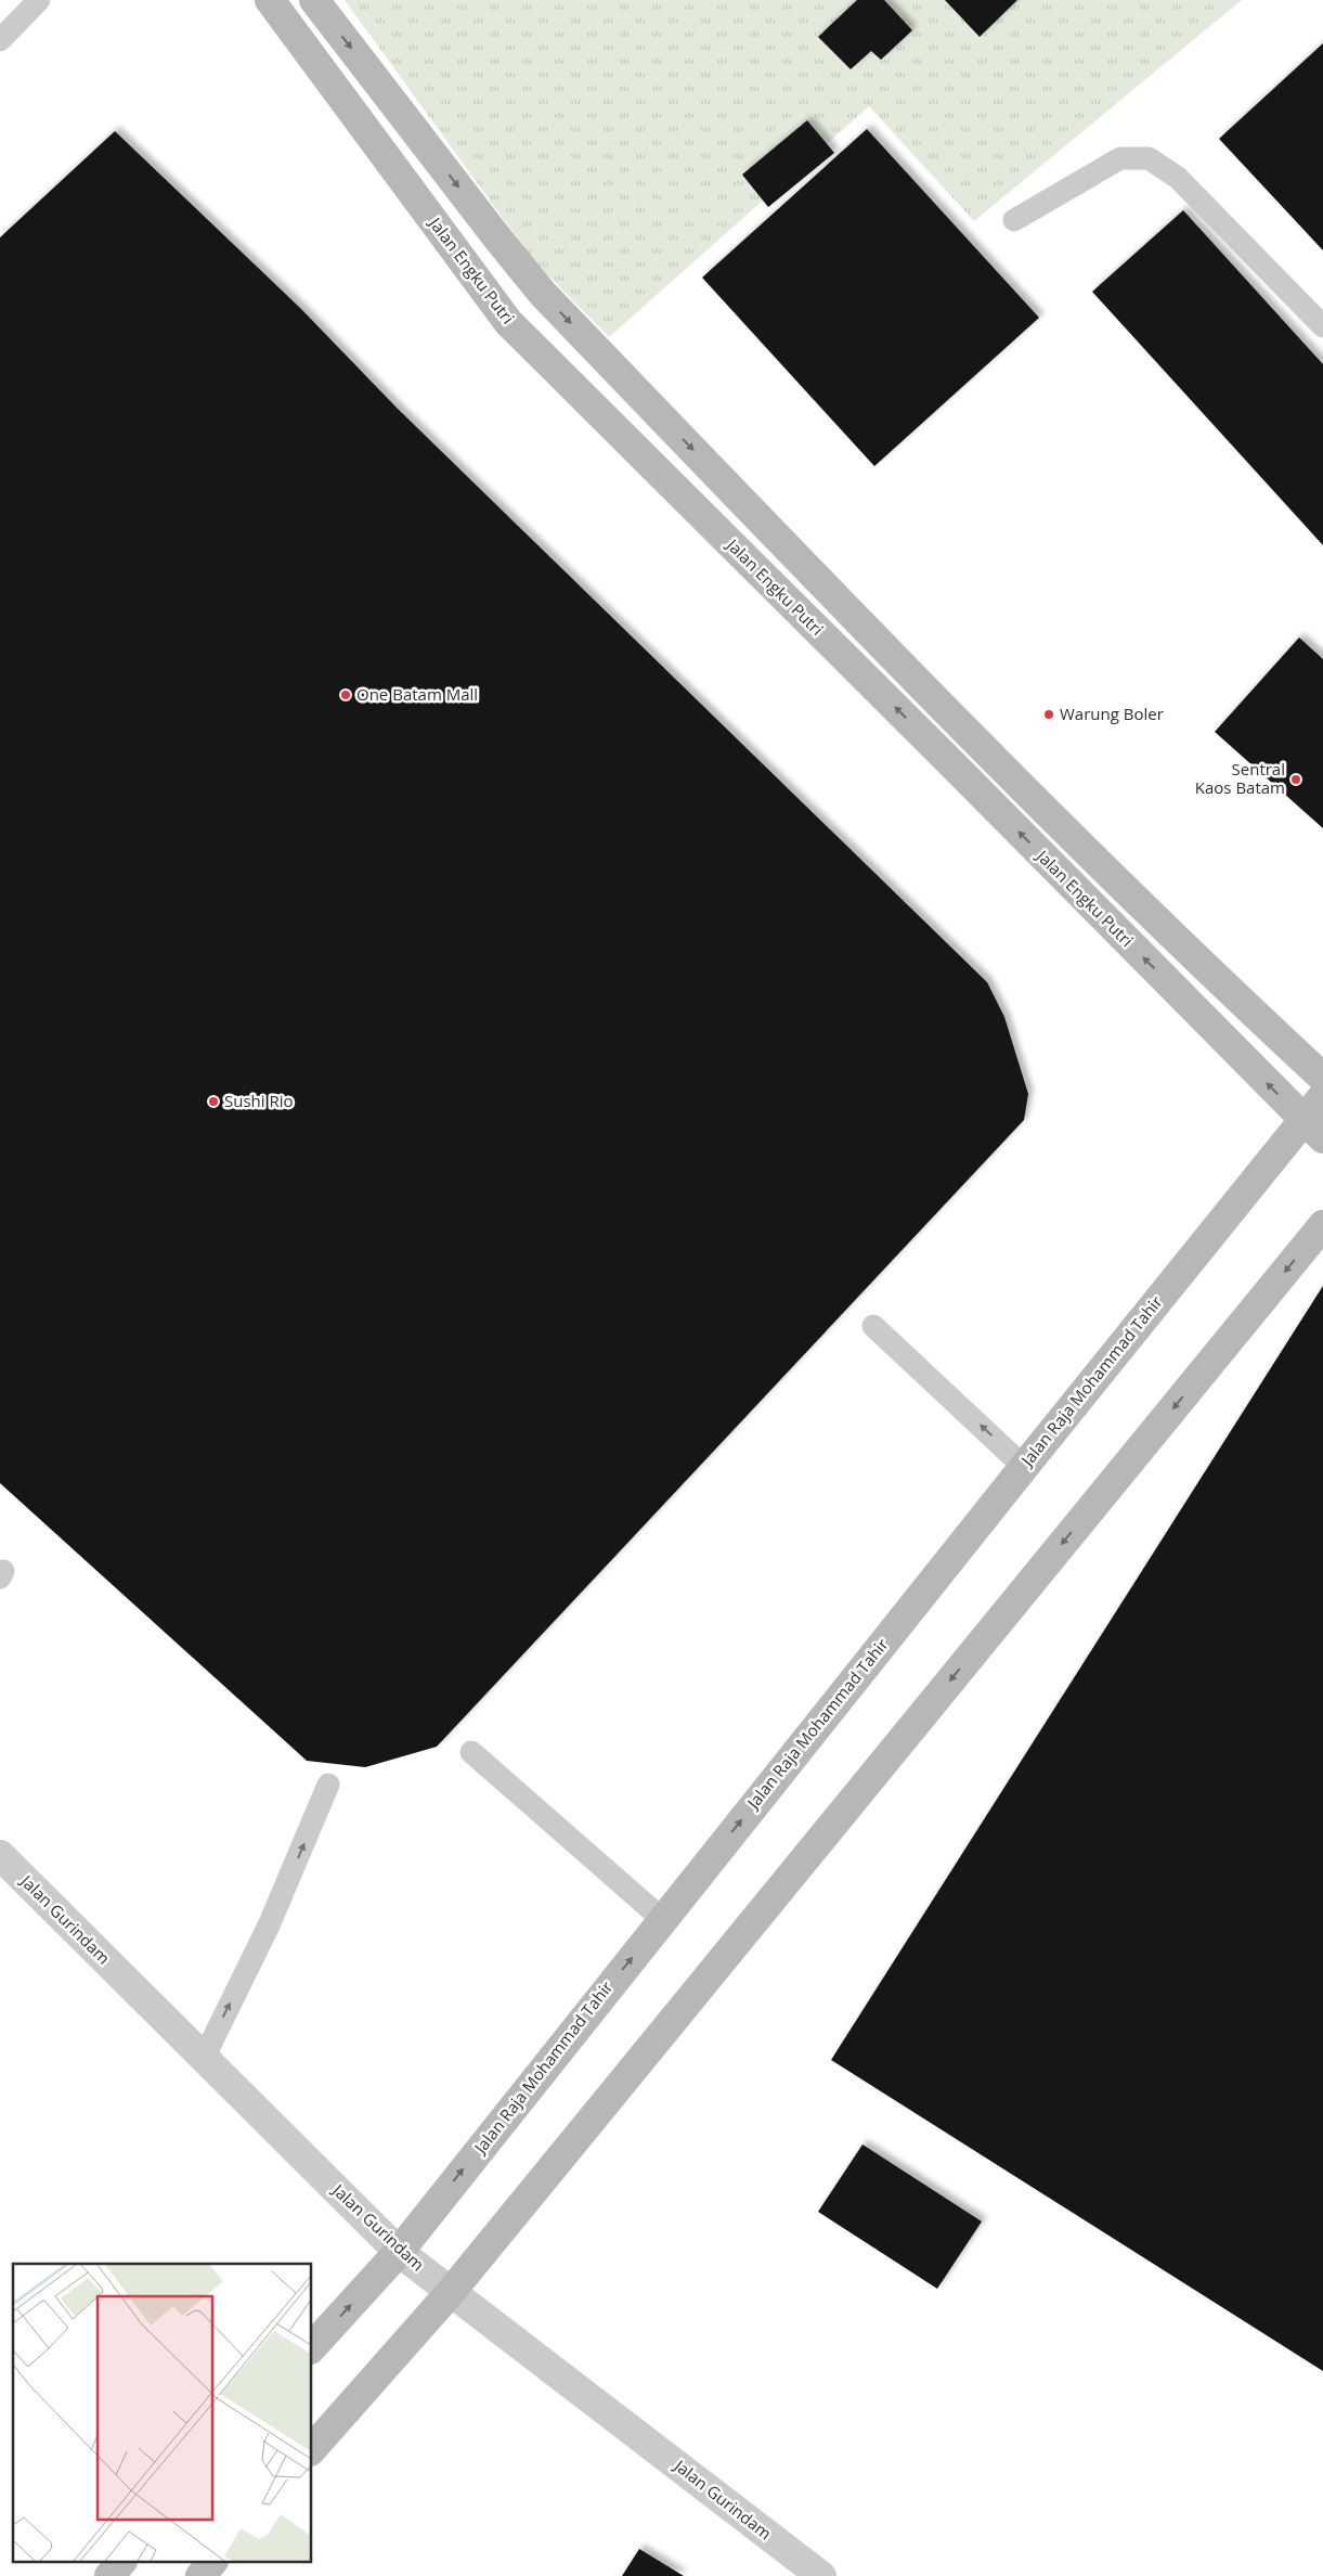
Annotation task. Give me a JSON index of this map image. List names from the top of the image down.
{
  "streets": {
    "main road": ["Jalan Engku Putri", "Jalan Raja Mohammad Tahir"],
    "street": ["Jalan Gurindam"]
  },
  "crossings": [
    ["Jalan Engku Putri", "Jalan Raja Mohammad Tahir"],
    ["Jalan Raja Mohammad Tahir", "Jalan Gurindam"]
  ],
  "places": [
    "One Batam Mall",
    "Warung Boler",
    "Sentral Kaos Batam",
    "Sushi Rio"
  ]
}
